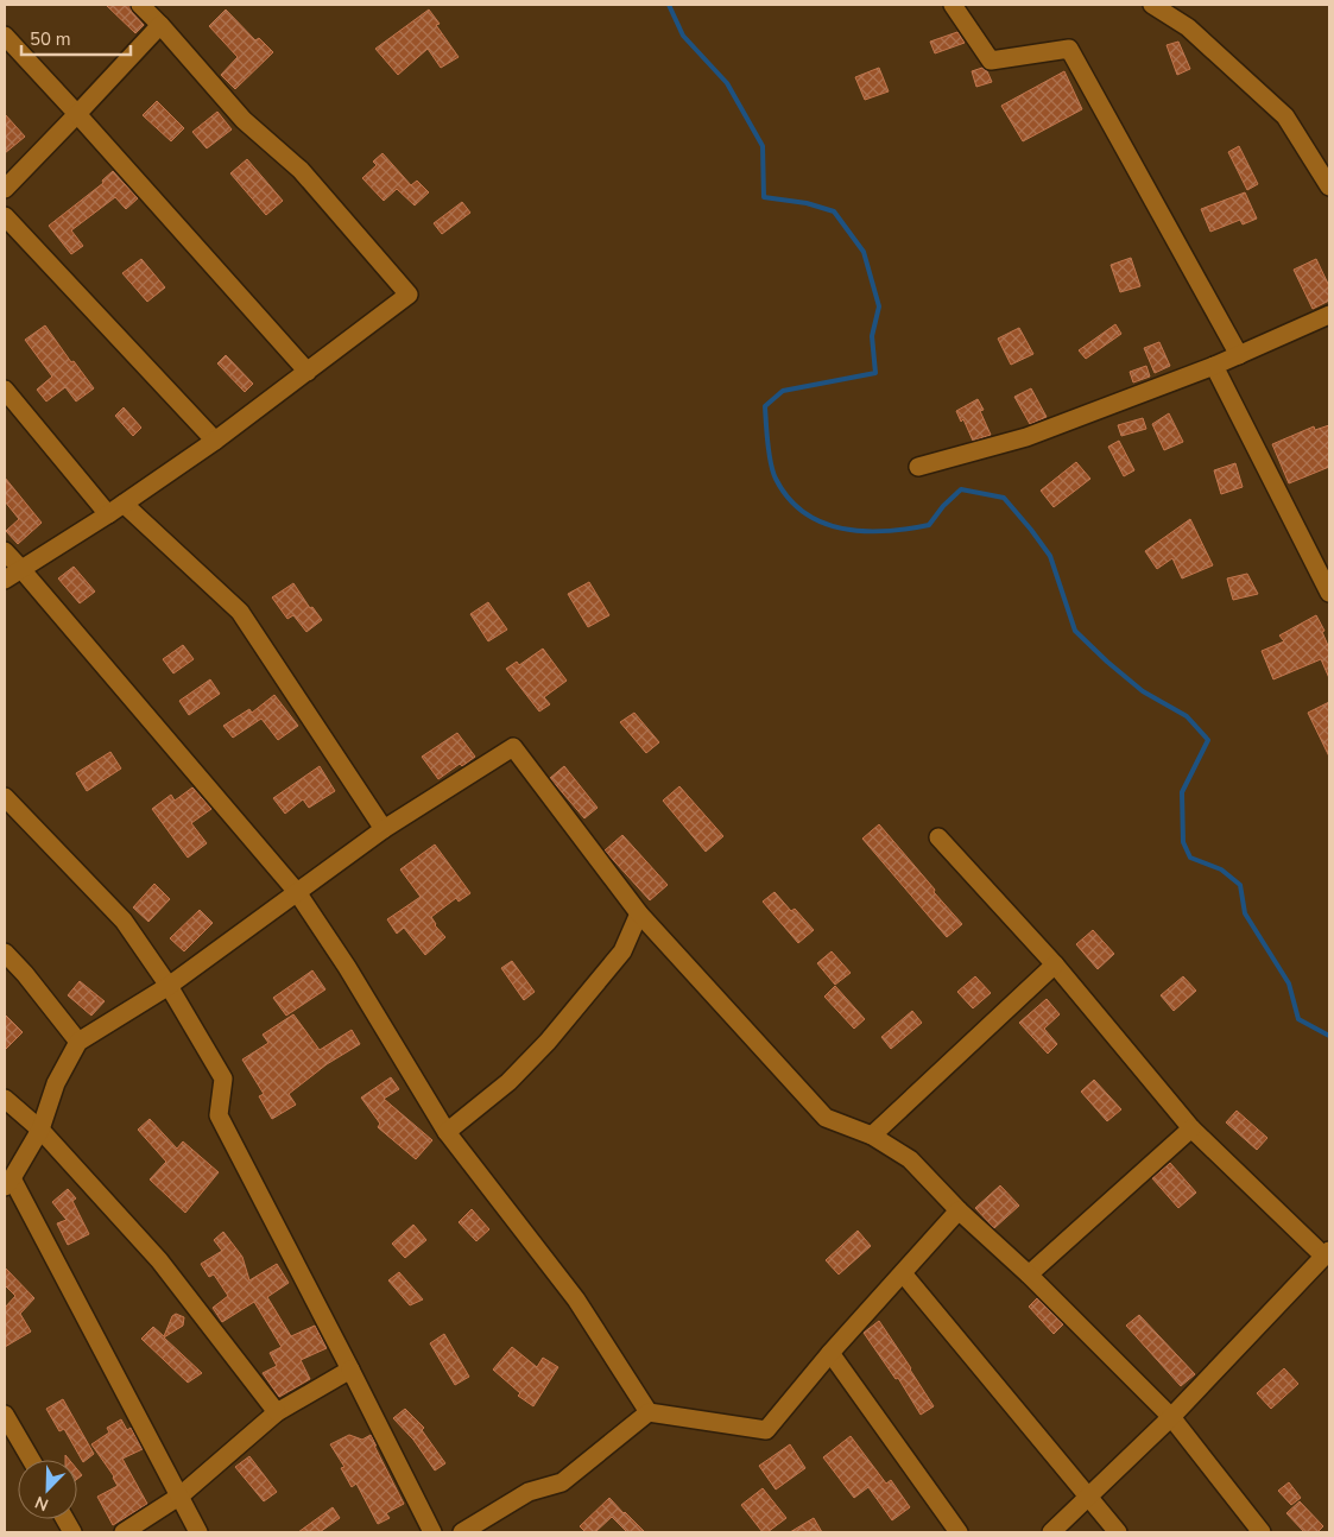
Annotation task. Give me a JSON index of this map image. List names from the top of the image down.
{
  "scale_bar": "50 m",
  "north": "bottom left"
}
